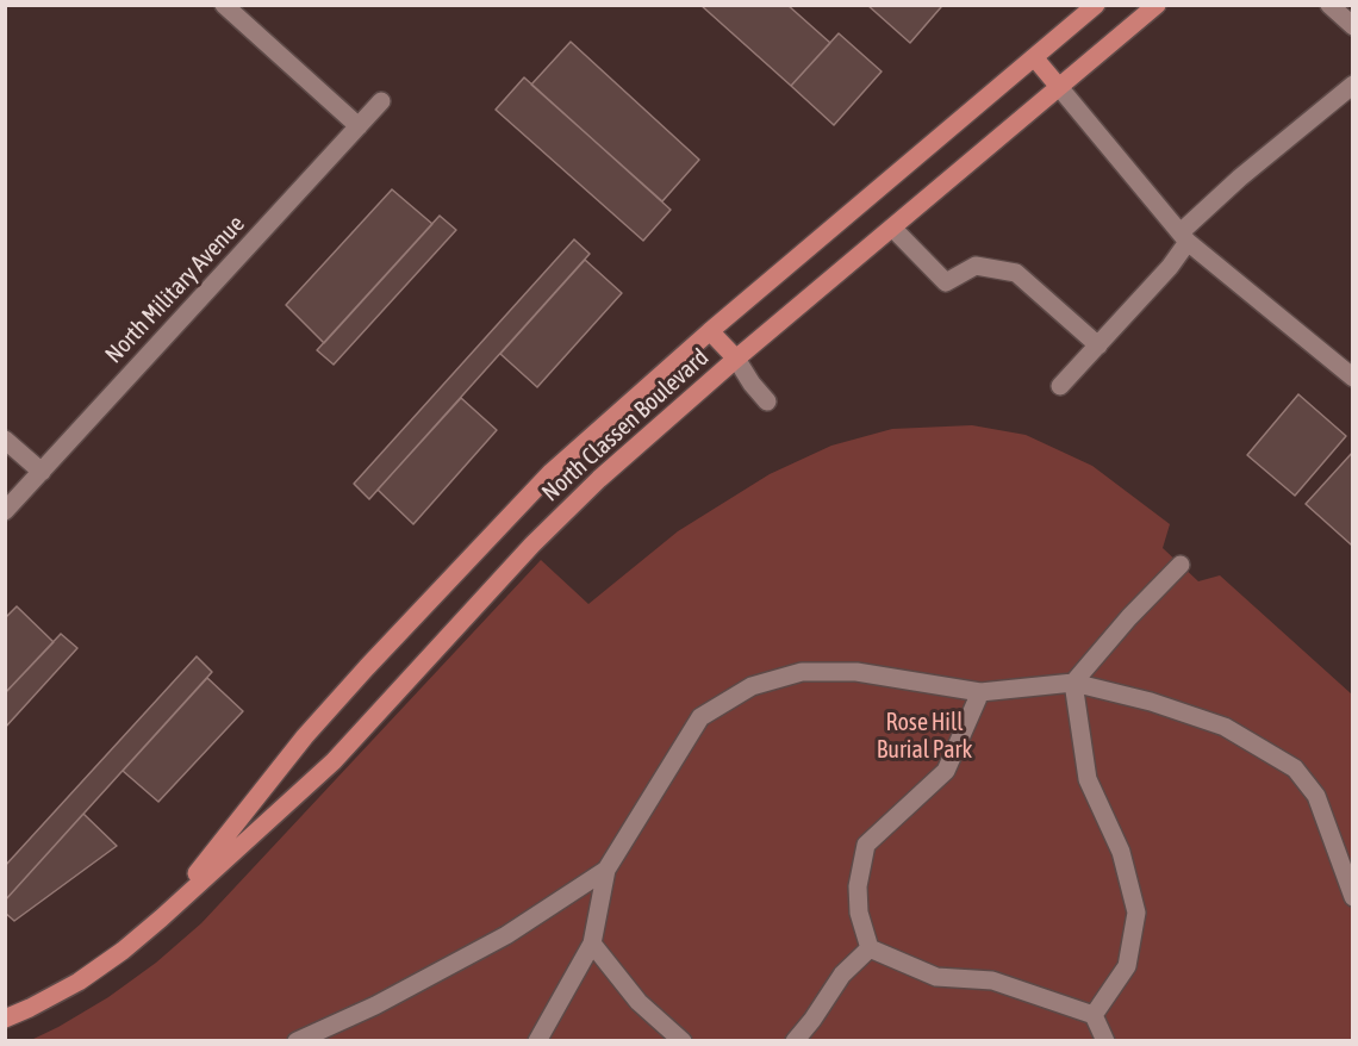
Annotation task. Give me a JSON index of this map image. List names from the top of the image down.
{
  "streets": {
    "main road": ["North Classen Boulevard"],
    "street": ["North Military Avenue"]
  },
  "parks": ["Rose Hill Burial Park"]
}
